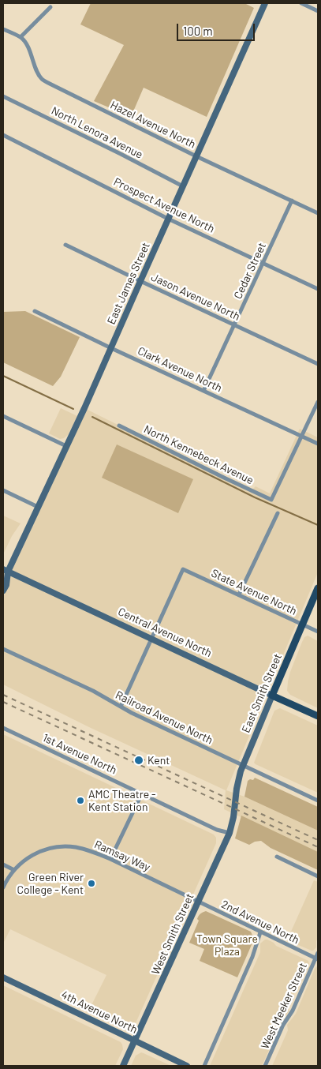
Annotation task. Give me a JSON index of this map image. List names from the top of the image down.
{
  "streets": {
    "main road": [
      "East James Street",
      "Central Avenue North",
      "East Smith Street",
      "West Smith Street",
      "4th Avenue North"
    ],
    "street": [
      "Hazel Avenue North",
      "North Lenora Avenue",
      "Prospect Avenue North",
      "Cedar Street",
      "Jason Avenue North",
      "Clark Avenue North",
      "North Kennebeck Avenue",
      "State Avenue North",
      "Railroad Avenue North",
      "1st Avenue North",
      "Ramsay Way",
      "2nd Avenue North",
      "West Meeker Street"
    ]
  },
  "crossings": [
    ["Hazel Avenue North", "Cedar Street"],
    ["Hazel Avenue North", "East James Street"],
    ["North Lenora Avenue", "East James Street"],
    ["Prospect Avenue North", "Cedar Street"],
    ["Prospect Avenue North", "East James Street"],
    ["Cedar Street", "Jason Avenue North"],
    ["Cedar Street", "Clark Avenue North"],
    ["East James Street", "Jason Avenue North"],
    ["East James Street", "Clark Avenue North"],
    ["East James Street", "Central Avenue North"],
    ["Clark Avenue North", "North Kennebeck Avenue"],
    ["State Avenue North", "Central Avenue North"],
    ["State Avenue North", "East Smith Street"],
    ["Central Avenue North", "East Smith Street"],
    ["East Smith Street", "Railroad Avenue North"],
    ["East Smith Street", "West Smith Street"],
    ["1st Avenue North", "West Smith Street"],
    ["Ramsay Way", "2nd Avenue North"],
    ["Ramsay Way", "West Smith Street"],
    ["2nd Avenue North", "West Smith Street"],
    ["2nd Avenue North", "West Meeker Street"],
    ["West Smith Street", "4th Avenue North"]
  ],
  "parks": ["Town Square Plaza"],
  "places": ["Kent", "AMC Theatre - Kent Station", "Green River College - Kent"],
  "scale_bar": "100 m"
}
